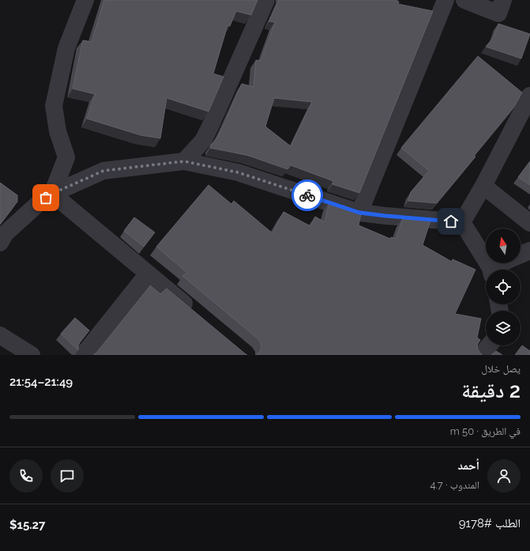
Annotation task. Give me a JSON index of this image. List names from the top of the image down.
{
  "north": "top",
  "page": {
    "heading": ["2 دقيقة", "يصل خلال", "21:49–21:54"],
    "panel": [
      "أحمد",
      "المندوب · 4.7",
      "الطلب #9178",
      "$15.27"
    ],
    "bar": "في الطريق · 50 m"
  }
}
